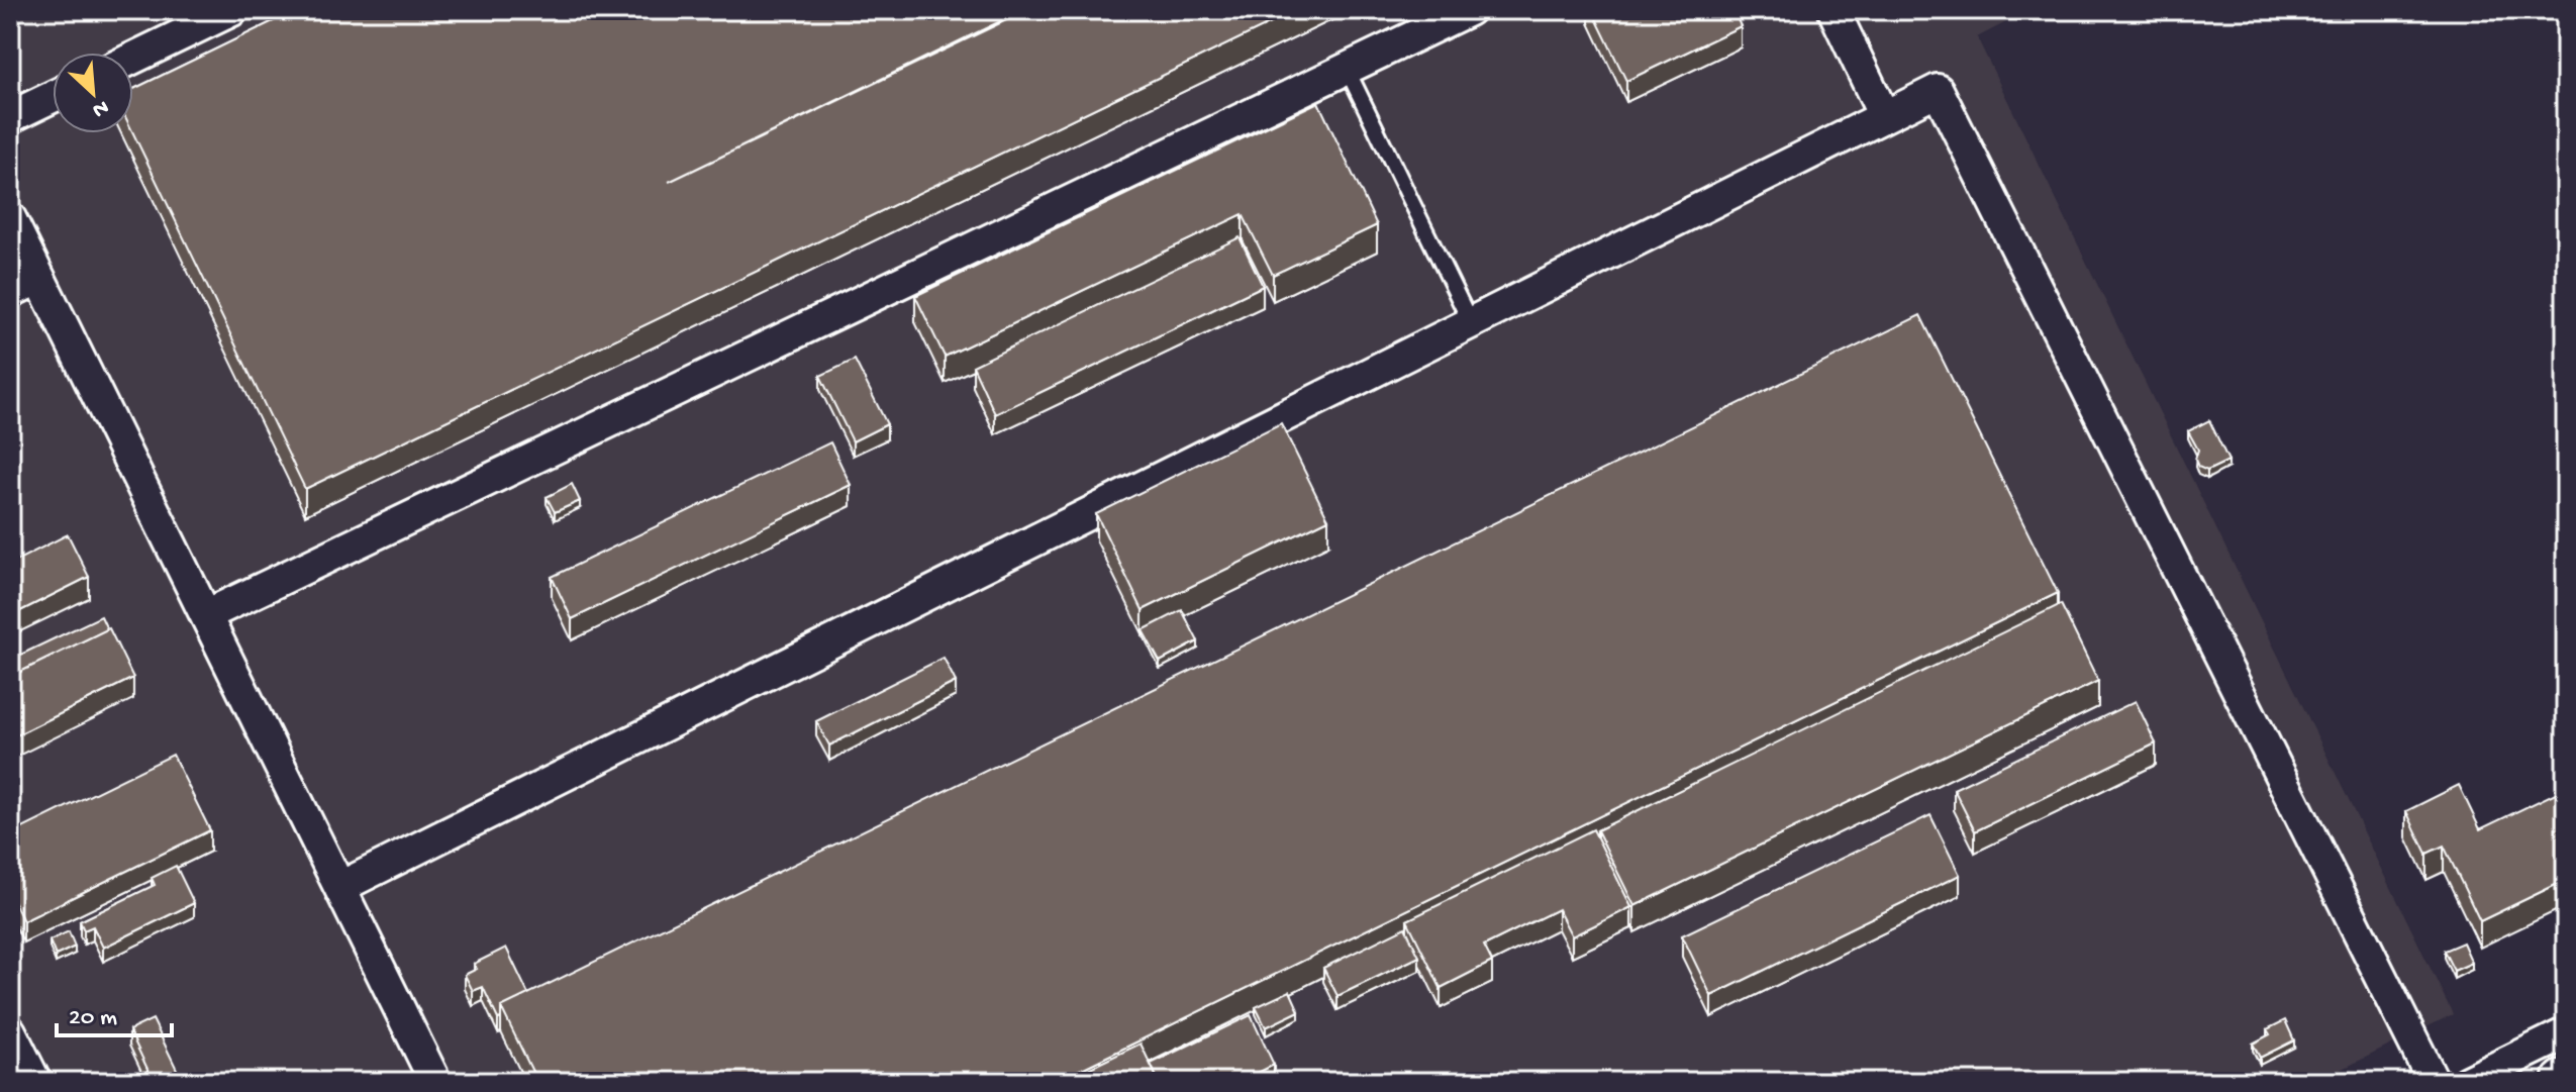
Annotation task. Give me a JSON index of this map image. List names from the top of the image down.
{
  "scale_bar": "20 m",
  "north": "bottom right"
}
